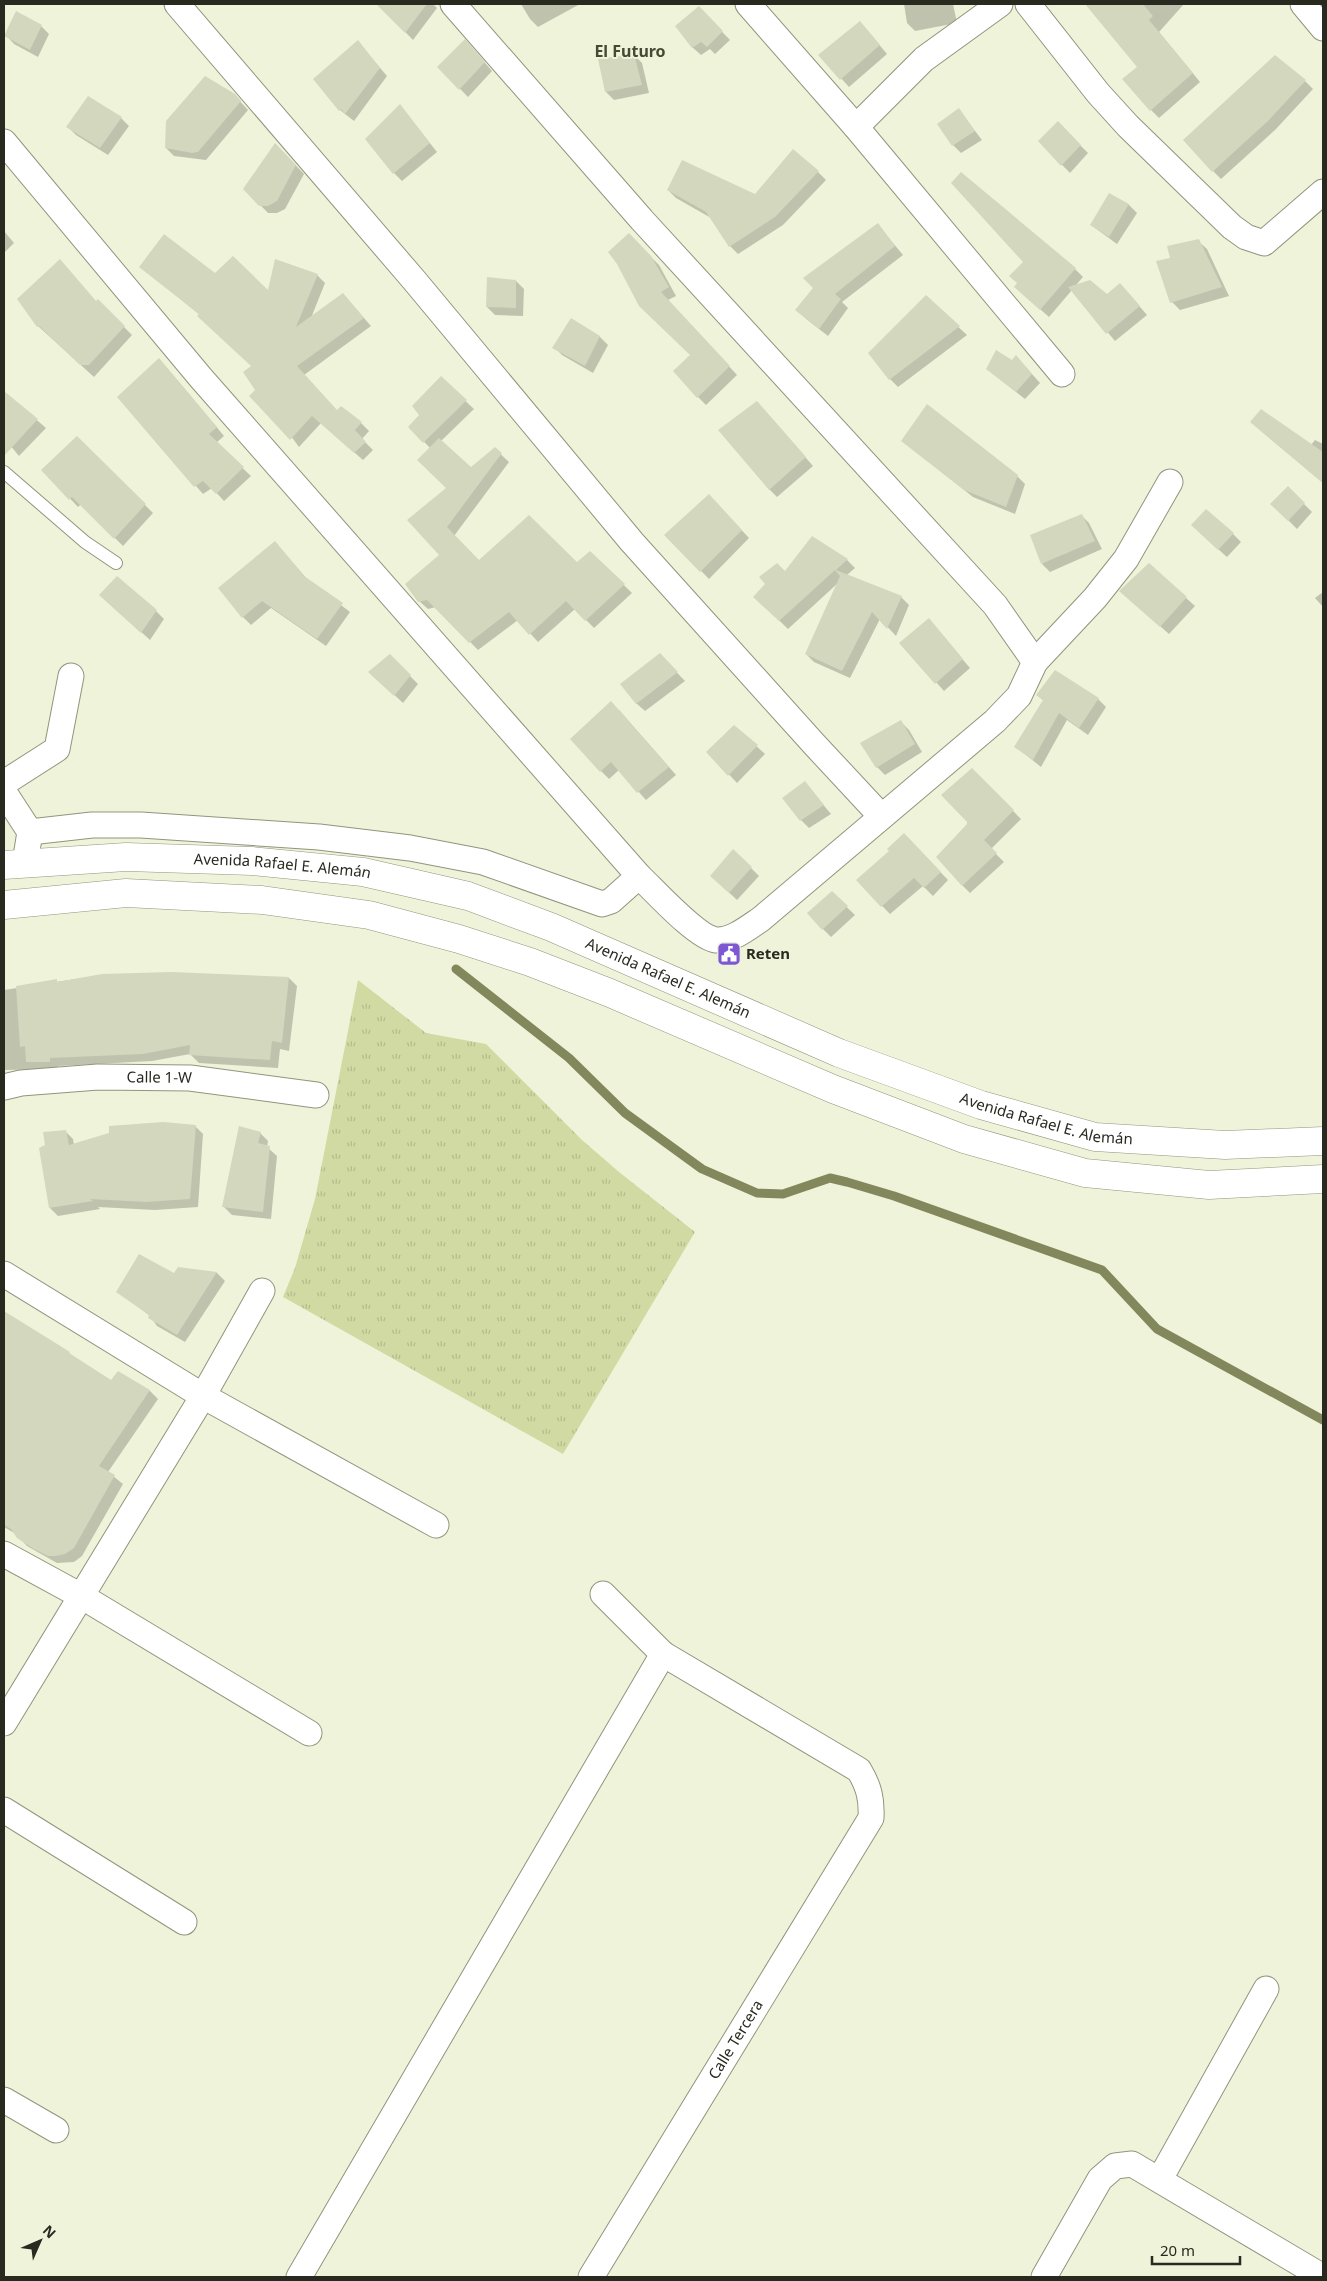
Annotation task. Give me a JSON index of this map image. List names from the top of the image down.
{
  "streets": {
    "main road": ["Avenida Rafael E. Alemán"],
    "street": ["Calle 1-W", "Calle Tercera"]
  },
  "districts": ["El Futuro"],
  "places": {
    "public building": ["Reten"]
  },
  "scale_bar": "20 m",
  "north": "top right"
}
